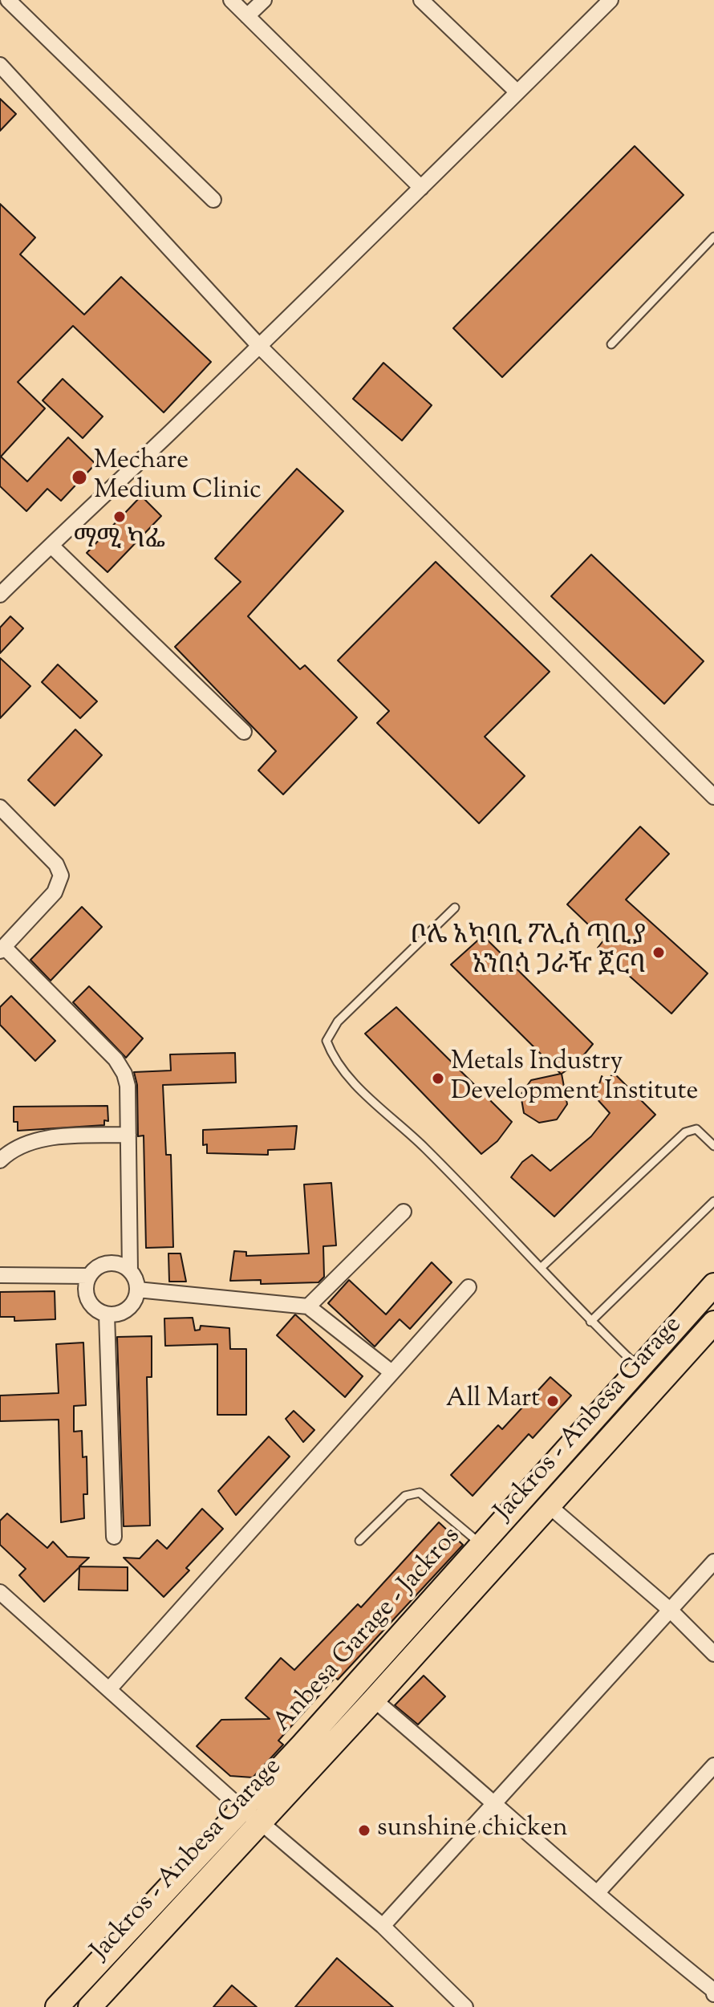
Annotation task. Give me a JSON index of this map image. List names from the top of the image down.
{
  "streets": {
    "main road": ["Jackros - Anbesa Garage", "Anbesa Garage - Jackros"]
  },
  "places": [
    "Mechare Medium Clinic",
    "ማሚ ካፌ",
    "ቦሌ አካባቢ ፖሊስ ጣቢያ አንበሳ ጋራዥ ጀርባ",
    "Metals Industry Development Institute",
    "All Mart",
    "sunshine chicken"
  ]
}
